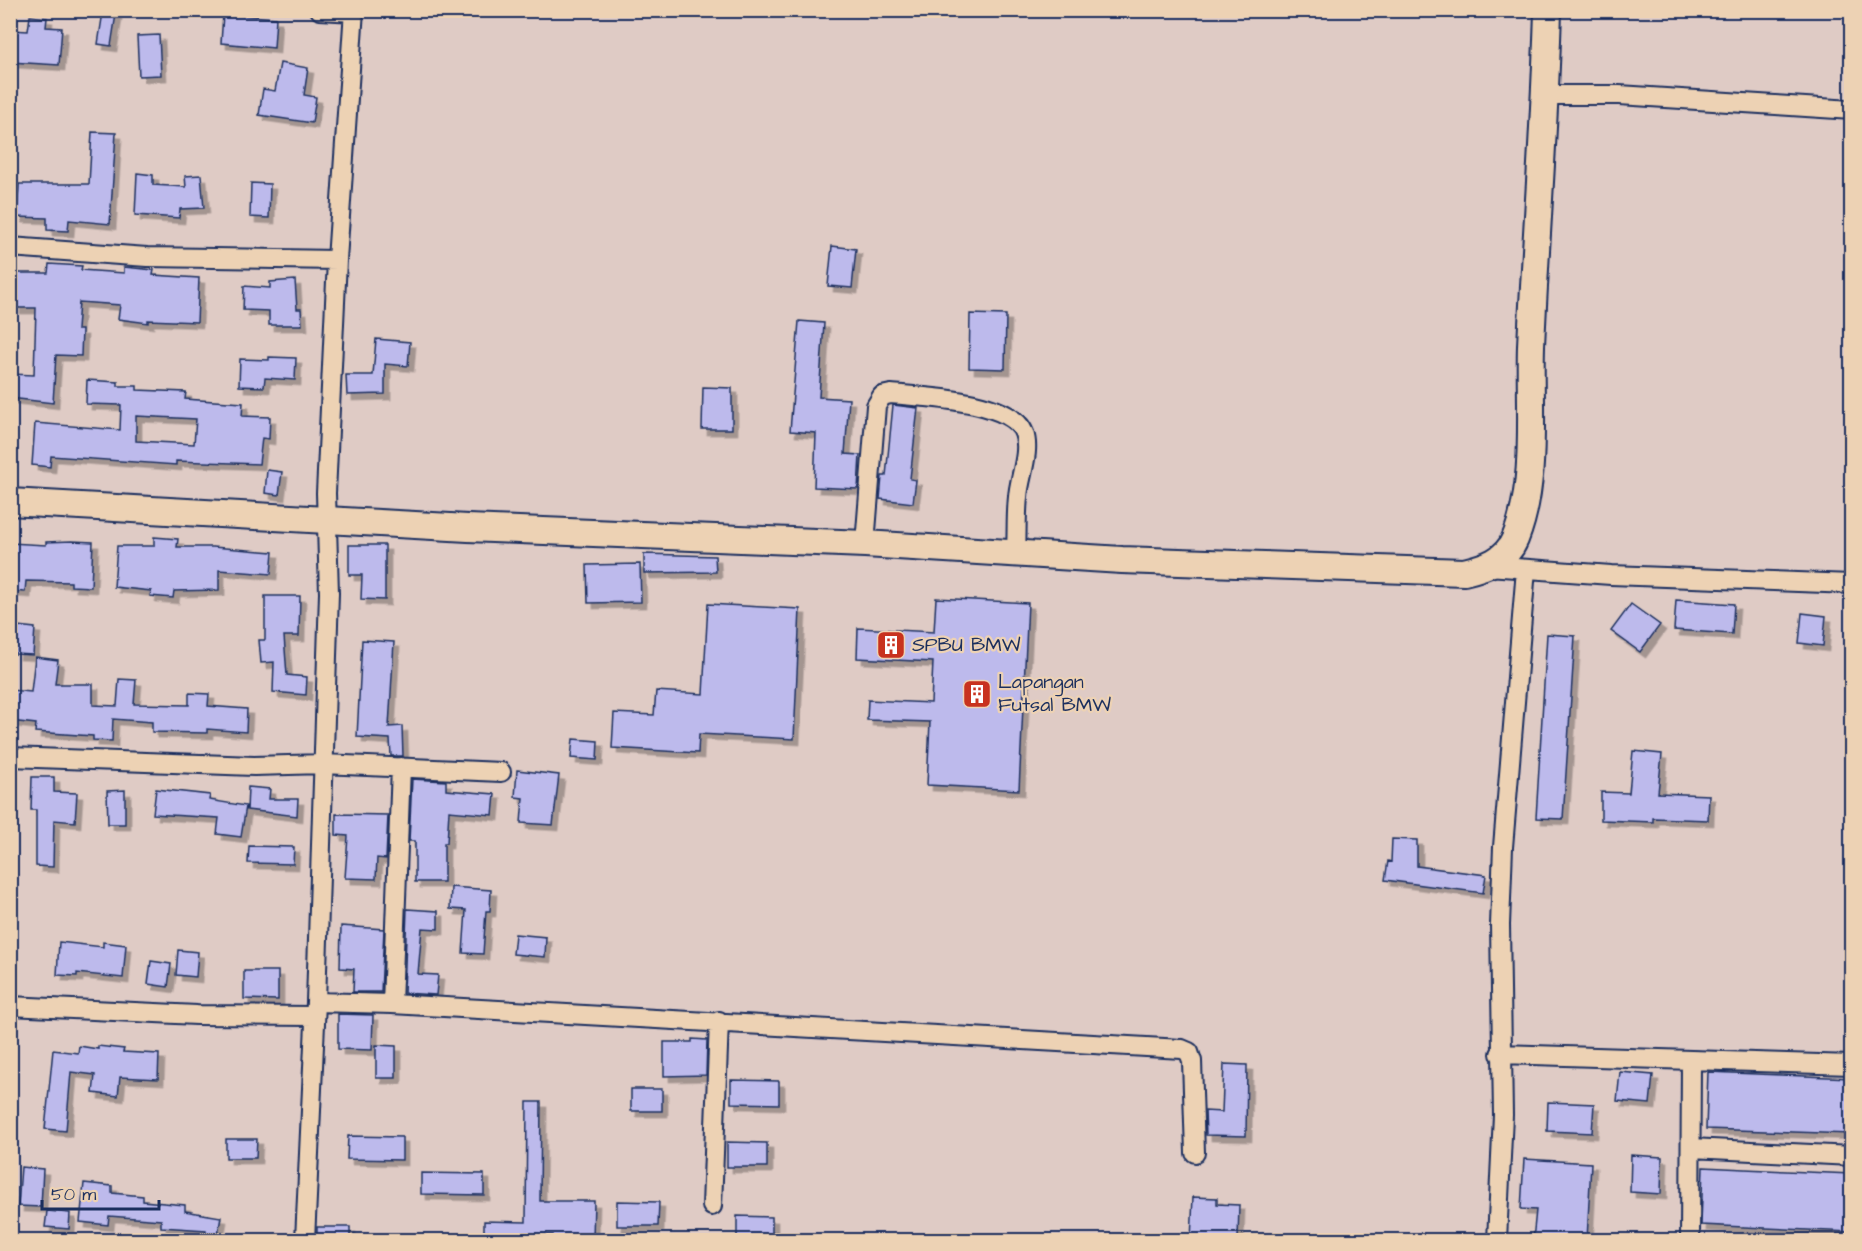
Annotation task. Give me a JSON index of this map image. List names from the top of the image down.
{
  "places": {
    "building": ["SPBU BMW", "Lapangan Futsal BMW"]
  },
  "scale_bar": "50 m"
}
